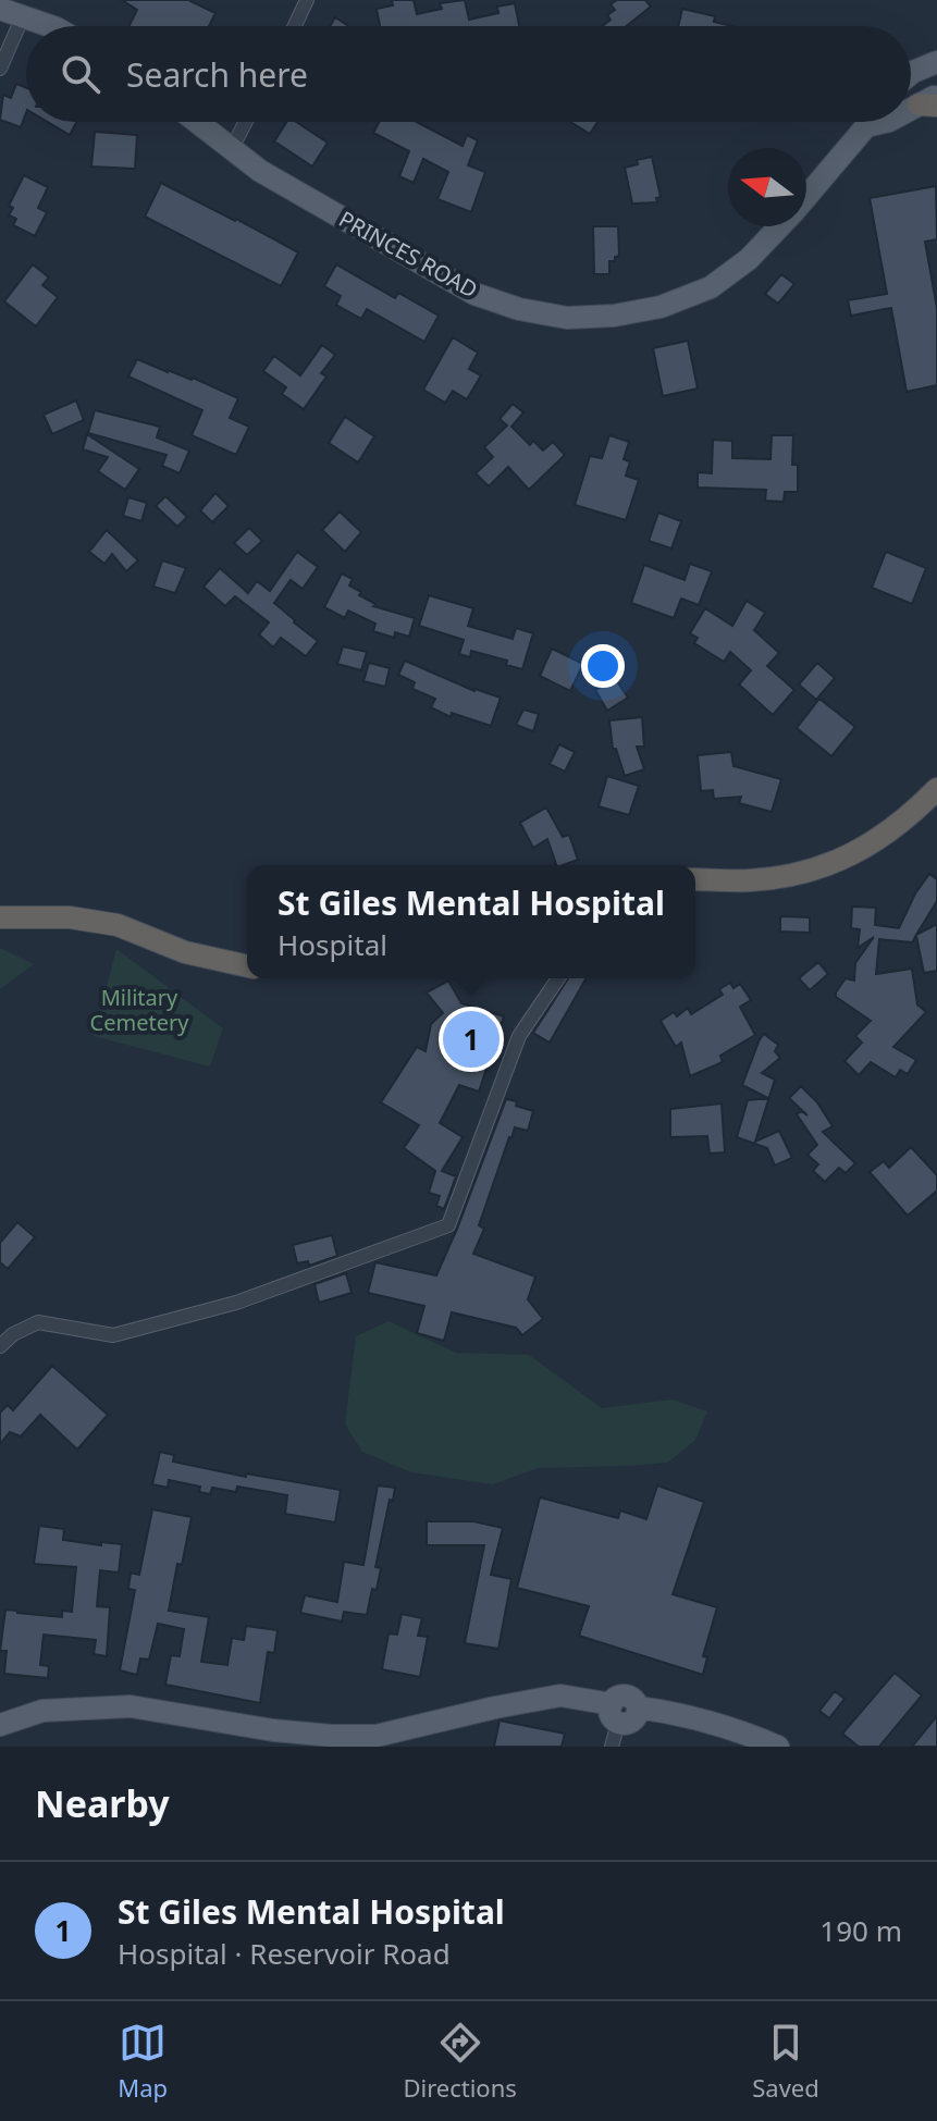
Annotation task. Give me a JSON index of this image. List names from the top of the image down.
{
  "streets": {
    "main road": ["PRINCES ROAD"]
  },
  "parks": ["Military Cemetery"],
  "north": "left",
  "page": {
    "search": "Search here",
    "popup": ["St Giles Mental Hospital", "Hospital"],
    "pins": "1",
    "heading": "Nearby",
    "list": [
      {
        "mark": "1",
        "name": "St Giles Mental Hospital",
        "note": "Hospital · Reservoir Road",
        "value": "190 m"
      }
    ],
    "nav": ["Map", "Directions", "Saved"]
  }
}
